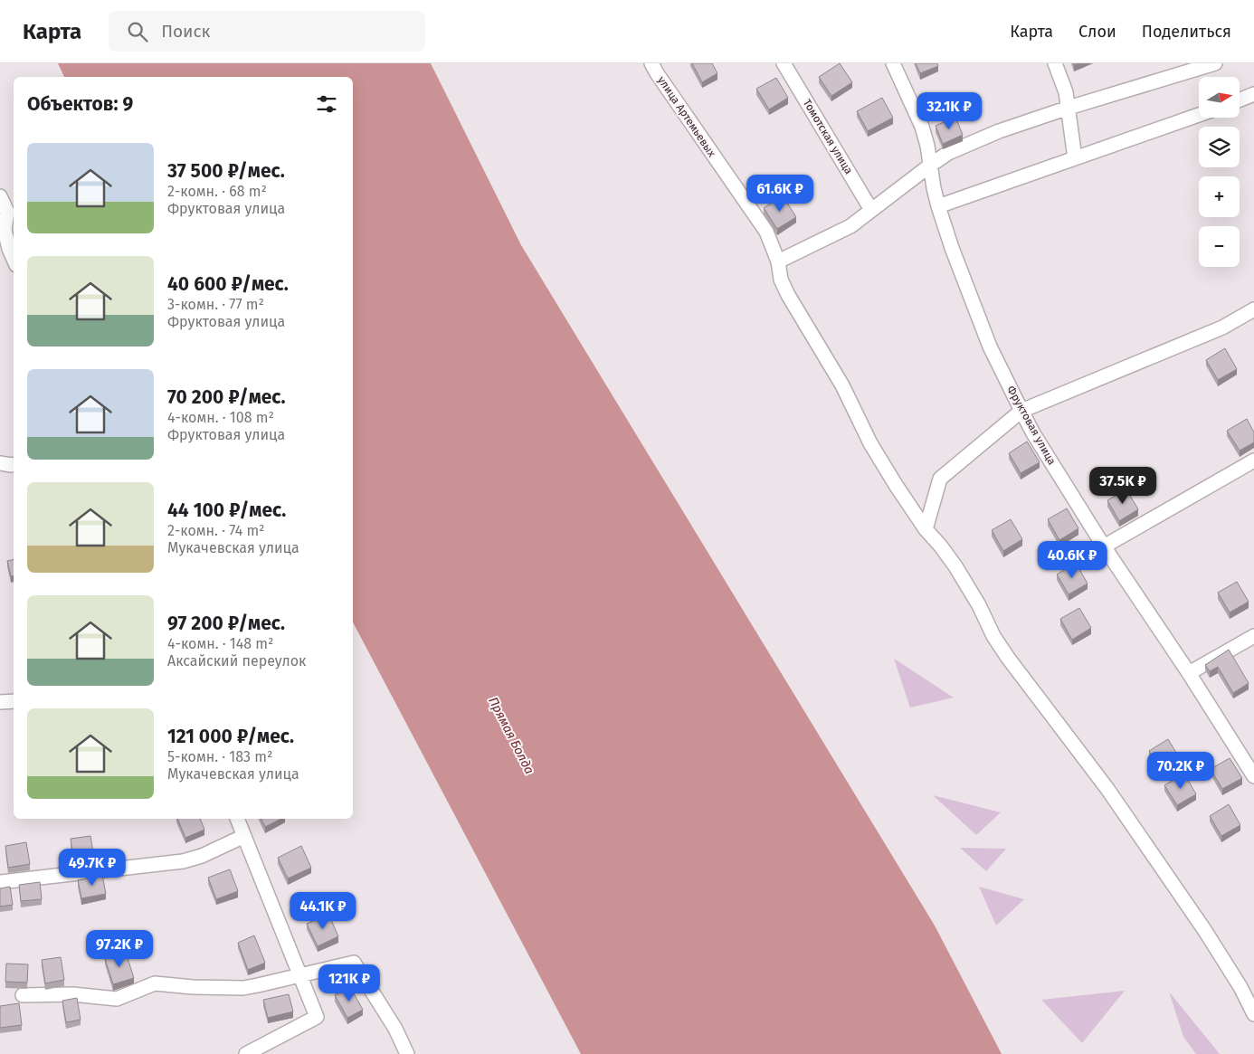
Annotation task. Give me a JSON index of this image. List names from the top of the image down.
{
  "streets": {
    "street": ["улица Артемьевых", "Томотская улица", "Фруктовая улица"]
  },
  "water": ["Прямая Болда"],
  "north": "right",
  "page": {
    "header": "Карта",
    "search": "Поиск",
    "nav": ["Карта", "Слои", "Поделиться"],
    "map_buttons": ["+", "−"],
    "heading": "Объектов: 9",
    "price": [
      "32.1K ₽",
      "61.6K ₽",
      "37.5K ₽",
      "40.6K ₽",
      "70.2K ₽",
      "49.7K ₽",
      "44.1K ₽",
      "97.2K ₽",
      "121K ₽"
    ],
    "list": [
      {
        "name": "37 500 ₽/мес.",
        "note": "2-комн. · 68 m² · Фруктовая улица"
      },
      {
        "name": "40 600 ₽/мес.",
        "note": "3-комн. · 77 m² · Фруктовая улица"
      },
      {
        "name": "70 200 ₽/мес.",
        "note": "4-комн. · 108 m² · Фруктовая улица"
      },
      {
        "name": "44 100 ₽/мес.",
        "note": "2-комн. · 74 m² · Мукачевская улица"
      },
      {
        "name": "97 200 ₽/мес.",
        "note": "4-комн. · 148 m² · Аксайский переулок"
      },
      {
        "name": "121 000 ₽/мес.",
        "note": "5-комн. · 183 m² · Мукачевская улица"
      }
    ]
  }
}
